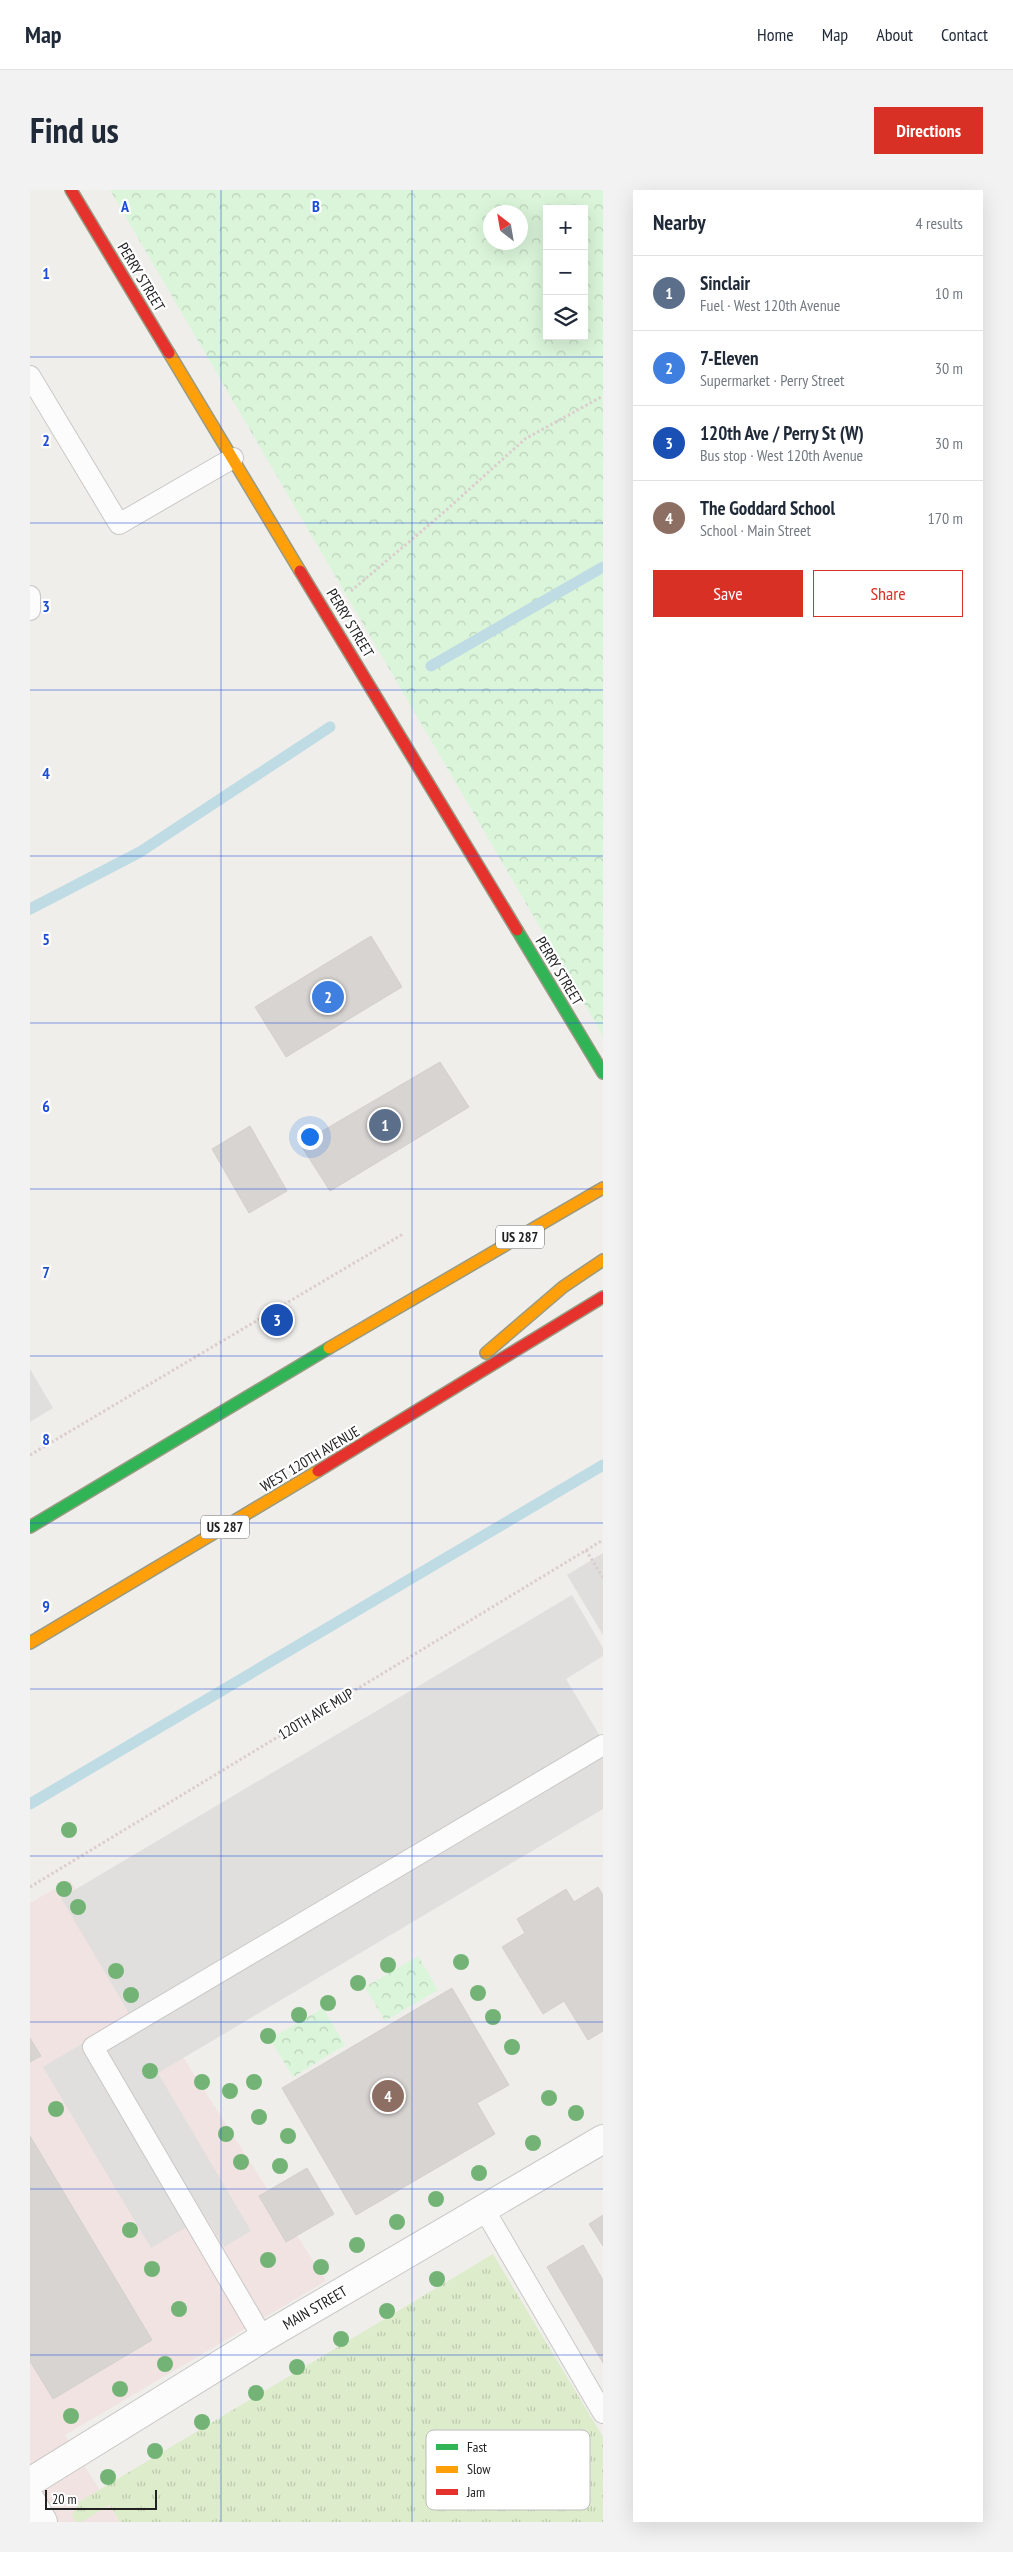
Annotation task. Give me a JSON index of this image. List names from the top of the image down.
{
  "streets": {
    "main road": ["PERRY STREET", "US 287", "WEST 120TH AVENUE"],
    "street": ["MAIN STREET"],
    "path": ["120TH AVE MUP"]
  },
  "legend": ["Fast", "Slow", "Jam"],
  "scale_bar": "20 m",
  "north": "top left",
  "page": {
    "header": "Map",
    "nav": [
      "Home",
      "Map",
      "About",
      "Contact"
    ],
    "title": "Find us",
    "buttons": [
      "Directions",
      ["Save", "Share"]
    ],
    "heading": ["Nearby", "4 results"],
    "map_buttons": ["+", "−"],
    "list": [
      {
        "mark": "1",
        "name": "Sinclair",
        "note": "Fuel · West 120th Avenue",
        "value": "10 m"
      },
      {
        "mark": "2",
        "name": "7-Eleven",
        "note": "Supermarket · Perry Street",
        "value": "30 m"
      },
      {
        "mark": "3",
        "name": "120th Ave / Perry St (W)",
        "note": "Bus stop · West 120th Avenue",
        "value": "30 m"
      },
      {
        "mark": "4",
        "name": "The Goddard School",
        "note": "School · Main Street",
        "value": "170 m"
      }
    ],
    "pins": [
      "2",
      "1",
      "3",
      "4"
    ],
    "scale": "20 m"
  },
  "grid": {
    "columns": ["A", "B"],
    "rows": [
      "1",
      "2",
      "3",
      "4",
      "5",
      "6",
      "7",
      "8",
      "9"
    ]
  }
}
